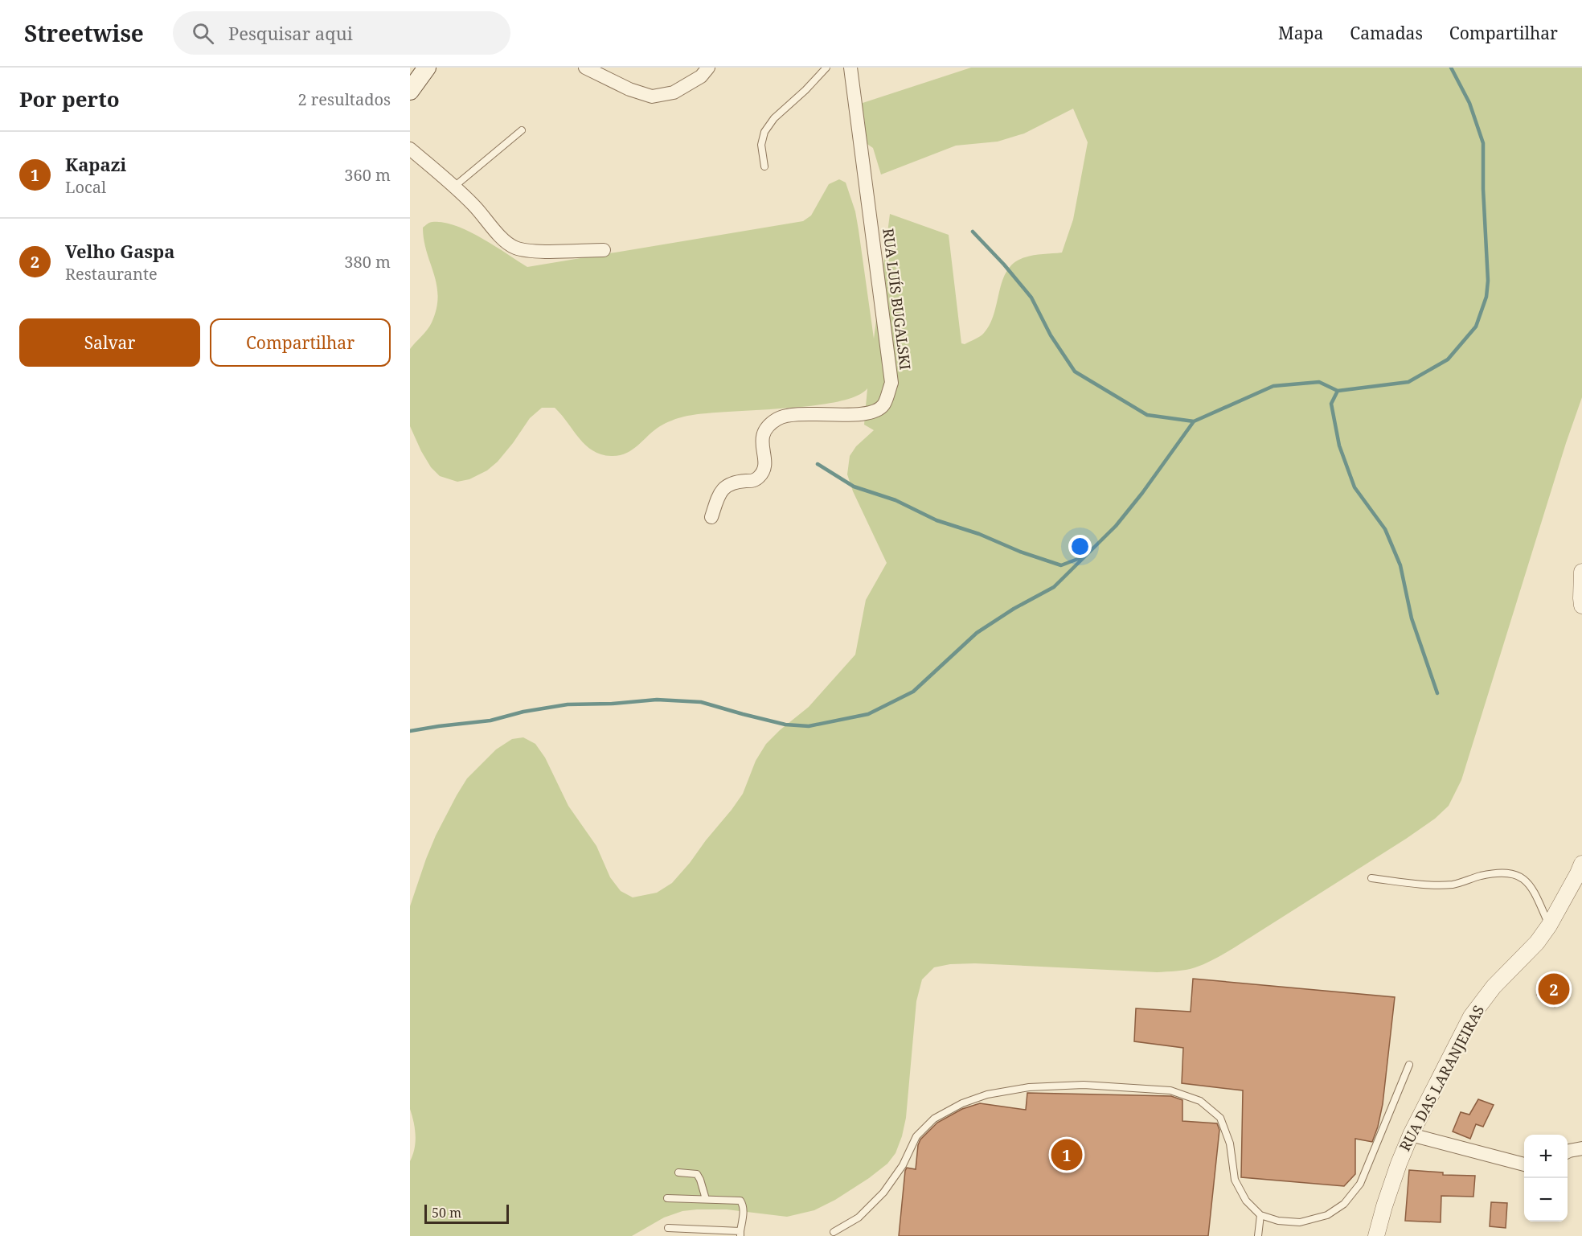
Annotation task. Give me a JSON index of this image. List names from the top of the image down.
{
  "streets": {
    "street": ["RUA LUÍS BUGALSKI", "RUA DAS LARANJEIRAS"]
  },
  "scale_bar": "50 m",
  "page": {
    "header": "Streetwise",
    "search": "Pesquisar aqui",
    "nav": ["Mapa", "Camadas", "Compartilhar"],
    "heading": ["Por perto", "2 resultados"],
    "list": [
      {
        "mark": "1",
        "name": "Kapazi",
        "note": "Local",
        "value": "360 m"
      },
      {
        "mark": "2",
        "name": "Velho Gaspa",
        "note": "Restaurante",
        "value": "380 m"
      }
    ],
    "buttons": ["Salvar", "Compartilhar"],
    "pins": ["2", "1"],
    "map_buttons": ["+", "−"],
    "scale": "50 m"
  }
}
